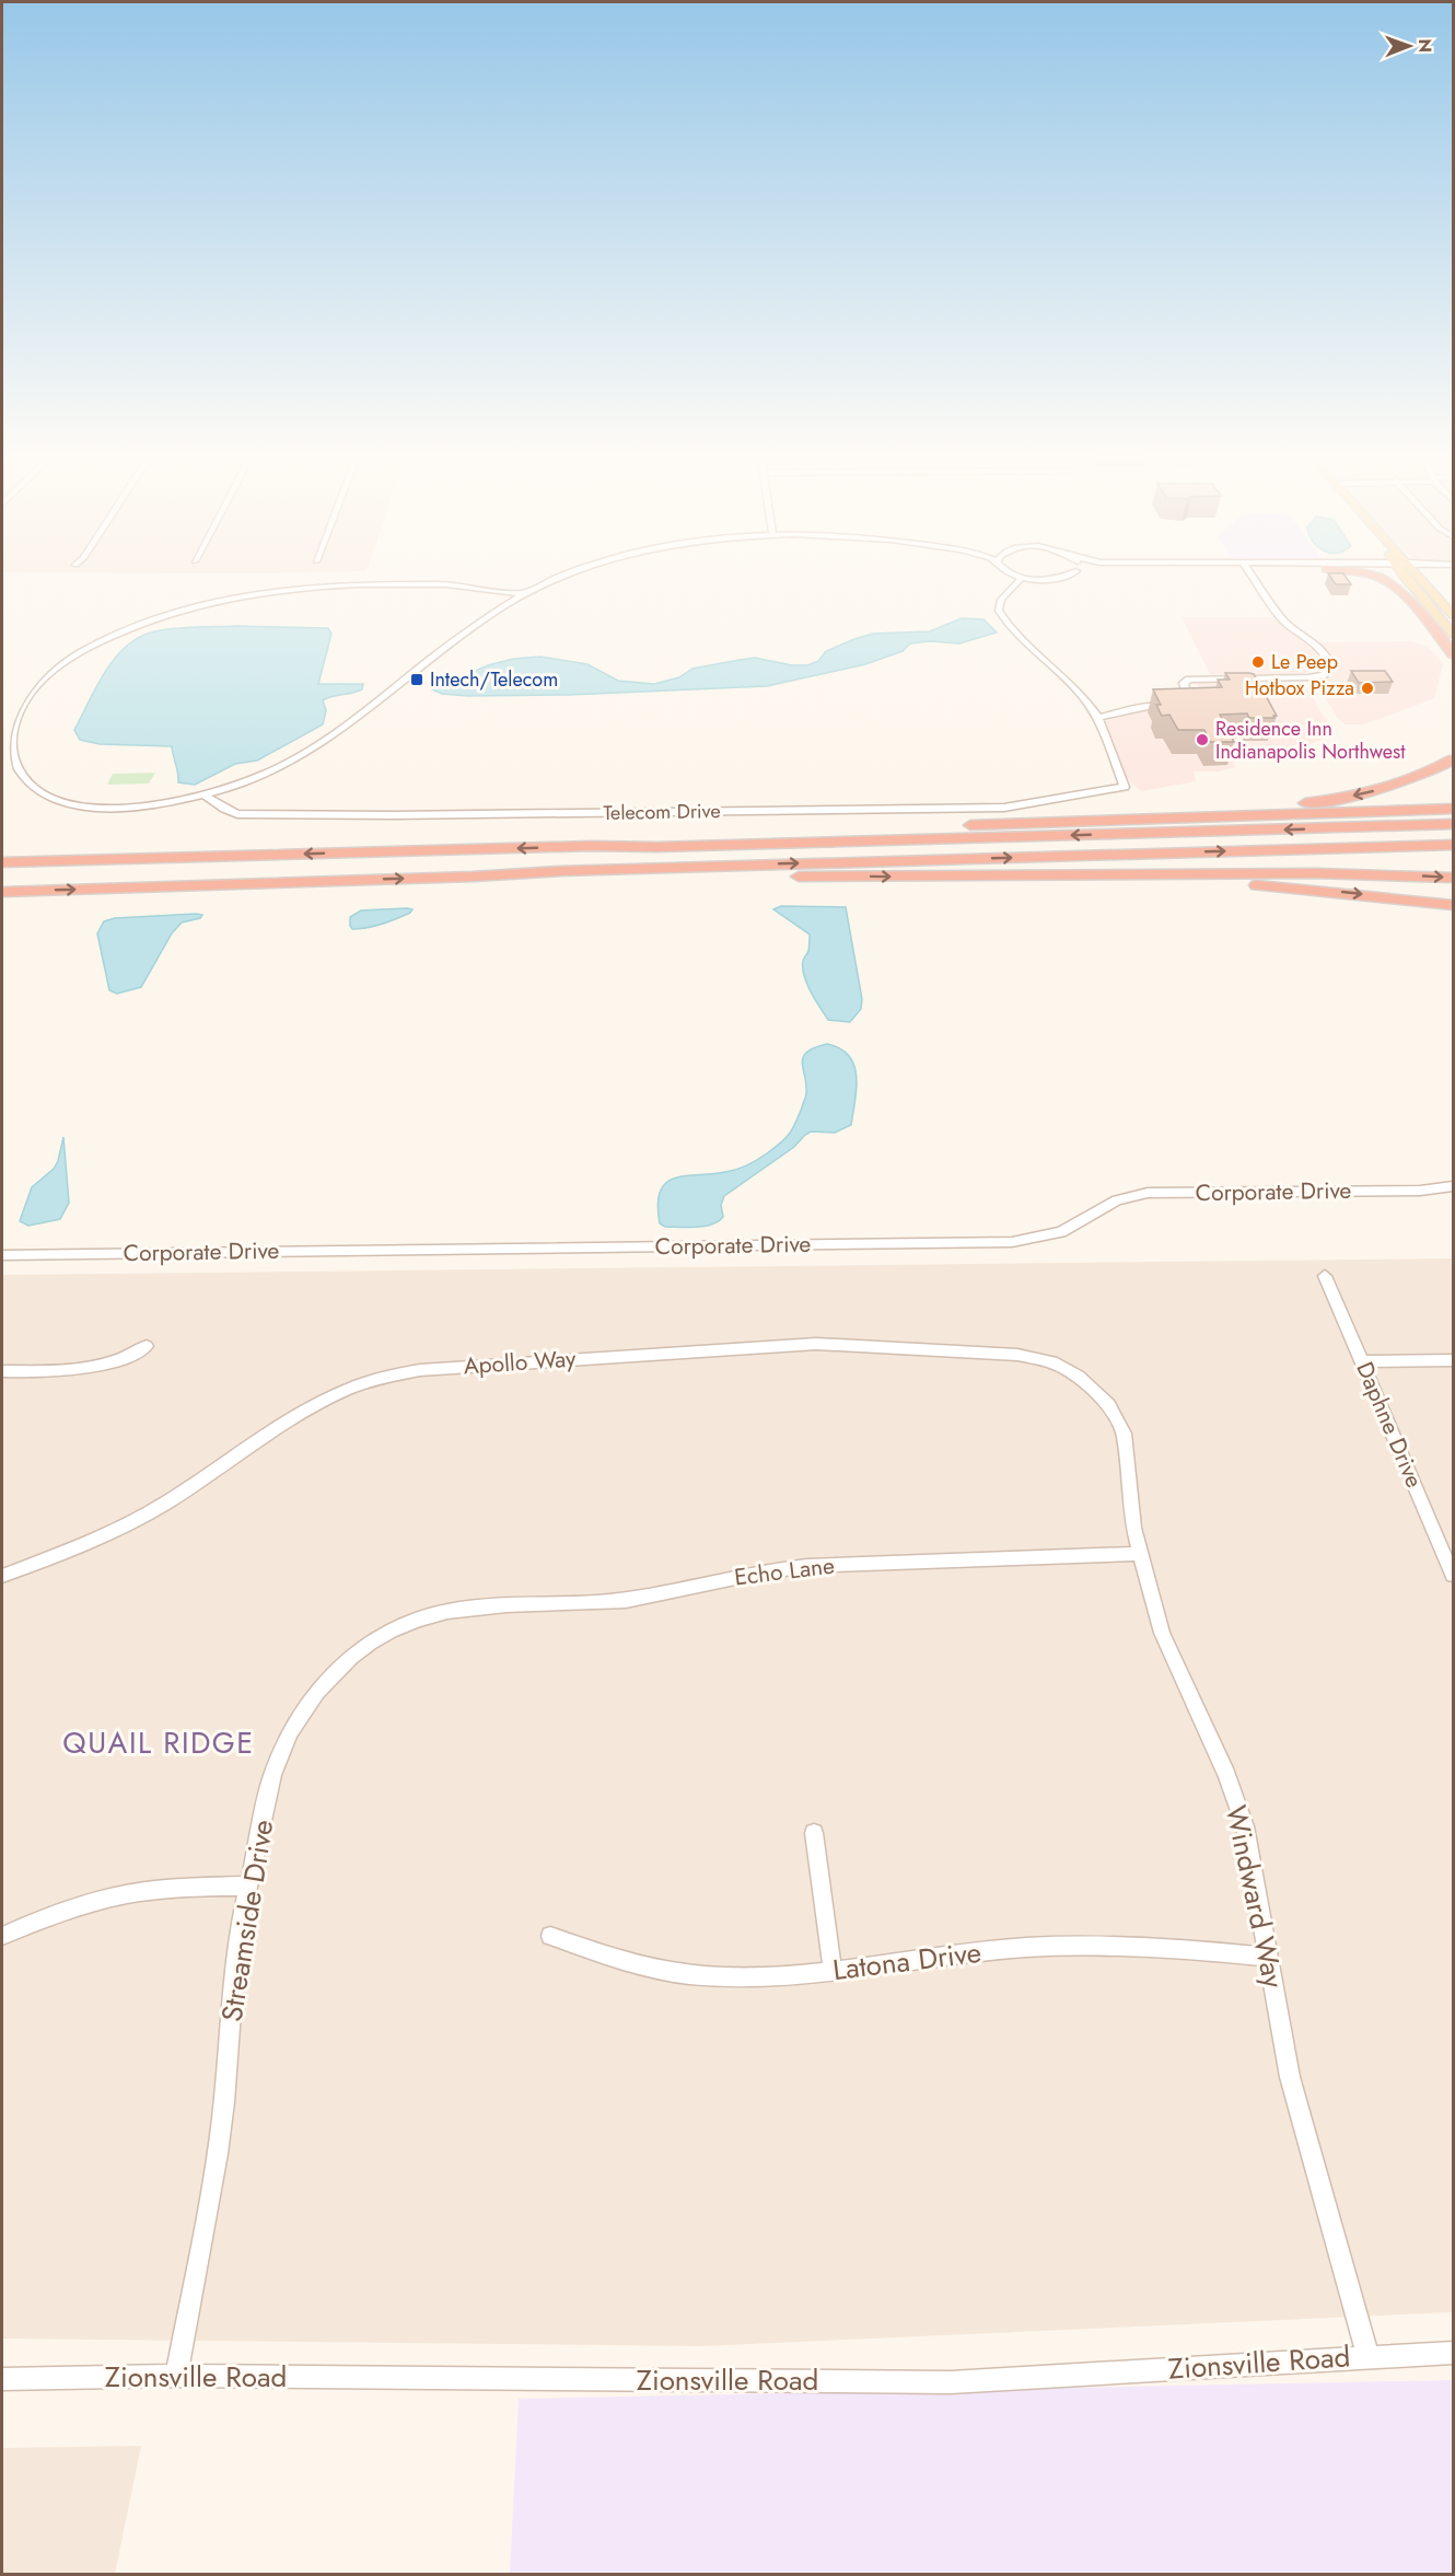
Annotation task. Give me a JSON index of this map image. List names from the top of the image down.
{
  "streets": {
    "street": [
      "Telecom Drive",
      "Corporate Drive",
      "Apollo Way",
      "Daphne Drive",
      "Echo Lane",
      "Windward Way",
      "Streamside Drive",
      "Latona Drive",
      "Zionsville Road"
    ]
  },
  "crossings": [
    ["Apollo Way", "Windward Way"],
    ["Echo Lane", "Windward Way"],
    ["Echo Lane", "Streamside Drive"],
    ["Windward Way", "Latona Drive"],
    ["Windward Way", "Zionsville Road"],
    ["Streamside Drive", "Zionsville Road"]
  ],
  "districts": ["QUAIL RIDGE"],
  "places": {
    "other": ["Le Peep", "Hotbox Pizza", "Residence Inn Indianapolis Northwest"],
    "transit": ["Intech/Telecom"]
  },
  "north": "right"
}
